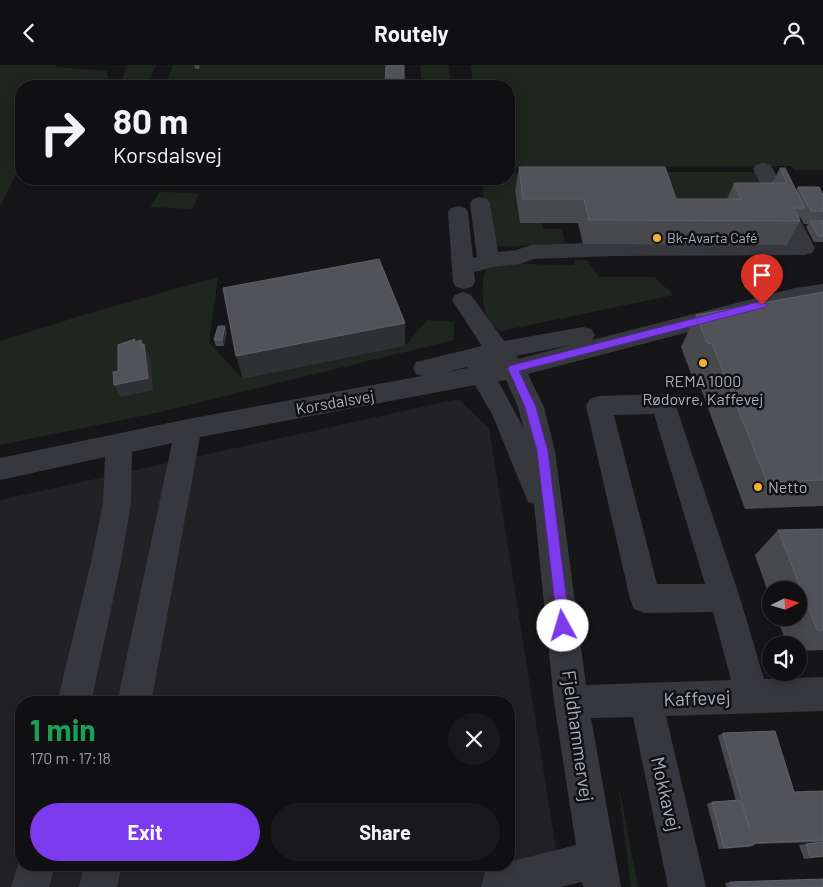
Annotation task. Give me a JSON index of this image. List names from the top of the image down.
{
  "streets": {
    "street": [
      "Korsdalsvej",
      "Kaffevej",
      "Fjeldhammervej",
      "Mokkavej"
    ]
  },
  "crossings": [
    ["Korsdalsvej", "Fjeldhammervej"],
    ["Kaffevej", "Fjeldhammervej"],
    ["Kaffevej", "Mokkavej"]
  ],
  "places": ["Bk-Avarta Café", "REMA 1000 Rødovre, Kaffevej", "Netto"],
  "north": "right",
  "page": {
    "header": "Routely",
    "turn": ["80 m", "Korsdalsvej"],
    "heading": ["1 min", "170 m · 17:18"],
    "buttons": ["Exit", "Share"]
  }
}
